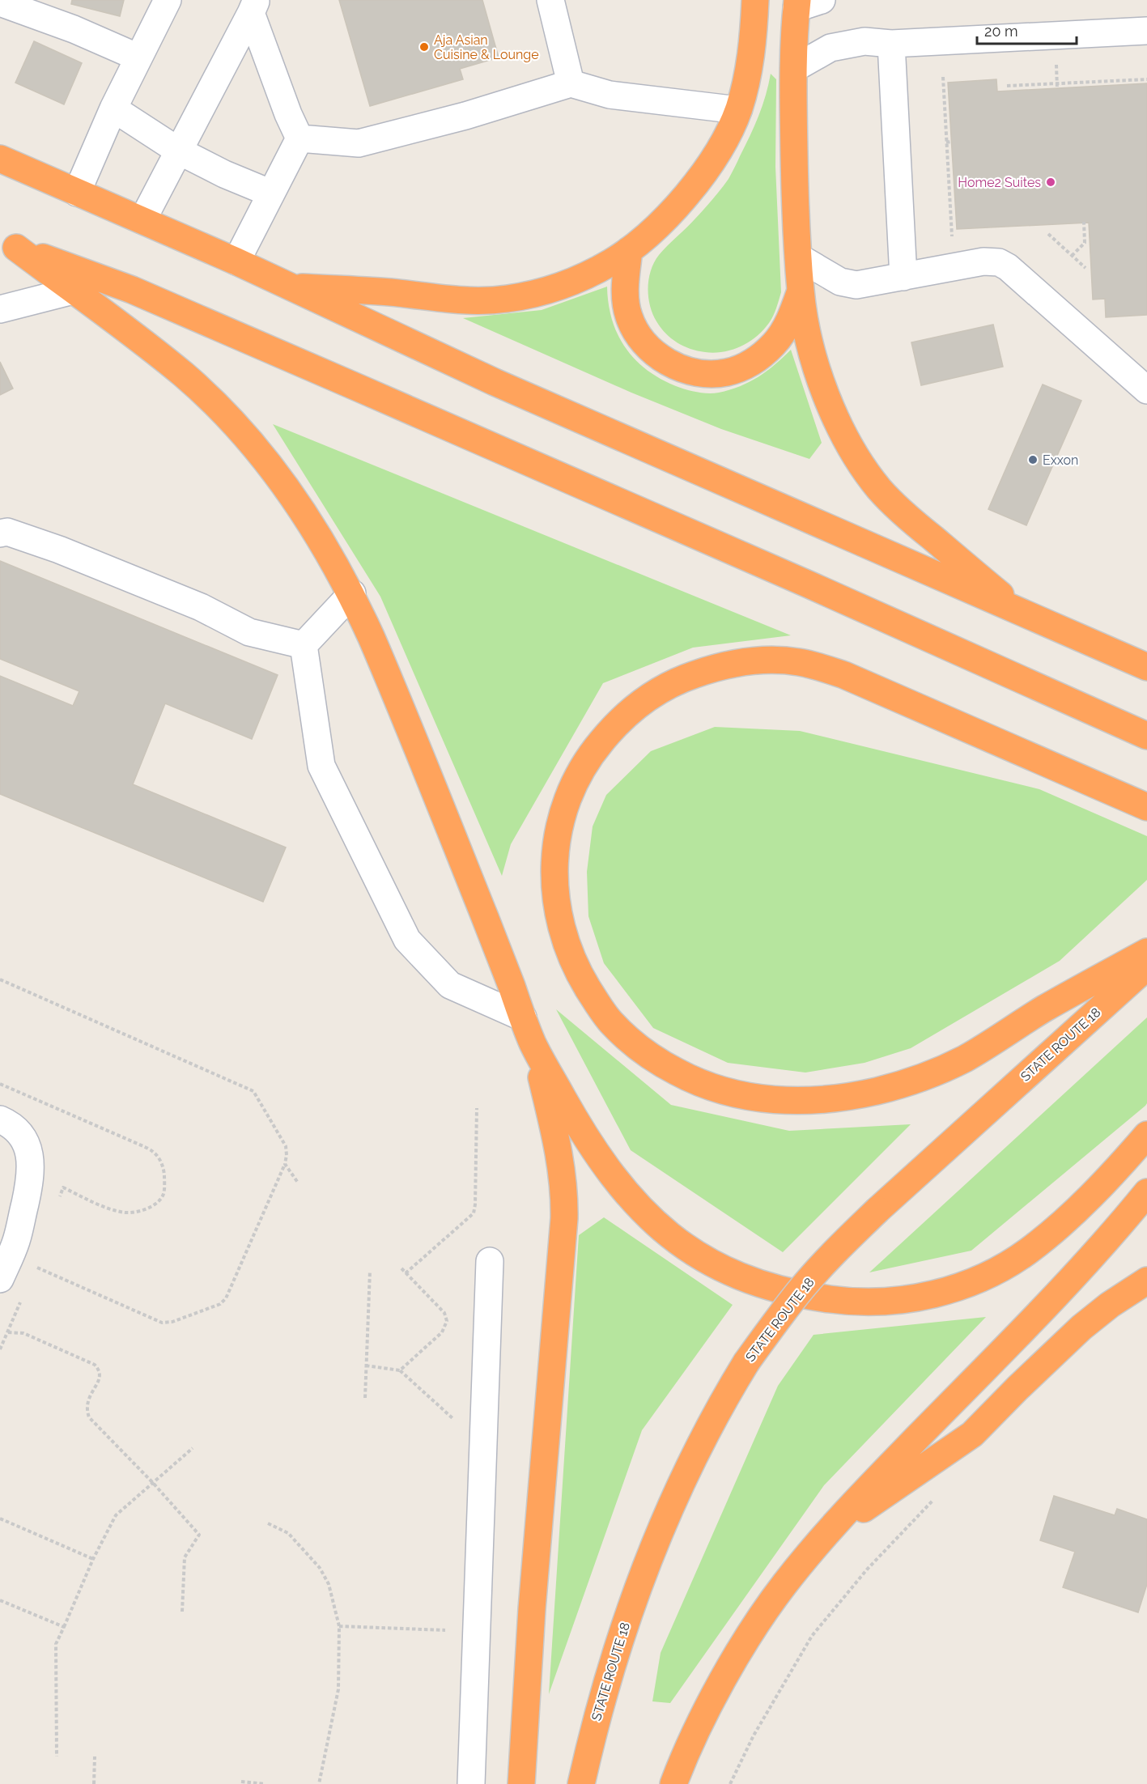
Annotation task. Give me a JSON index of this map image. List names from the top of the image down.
{
  "streets": {
    "highway": ["STATE ROUTE 18"]
  },
  "places": ["Aja Asian Cuisine & Lounge", "Home2 Suites", "Exxon"],
  "scale_bar": "20 m"
}
